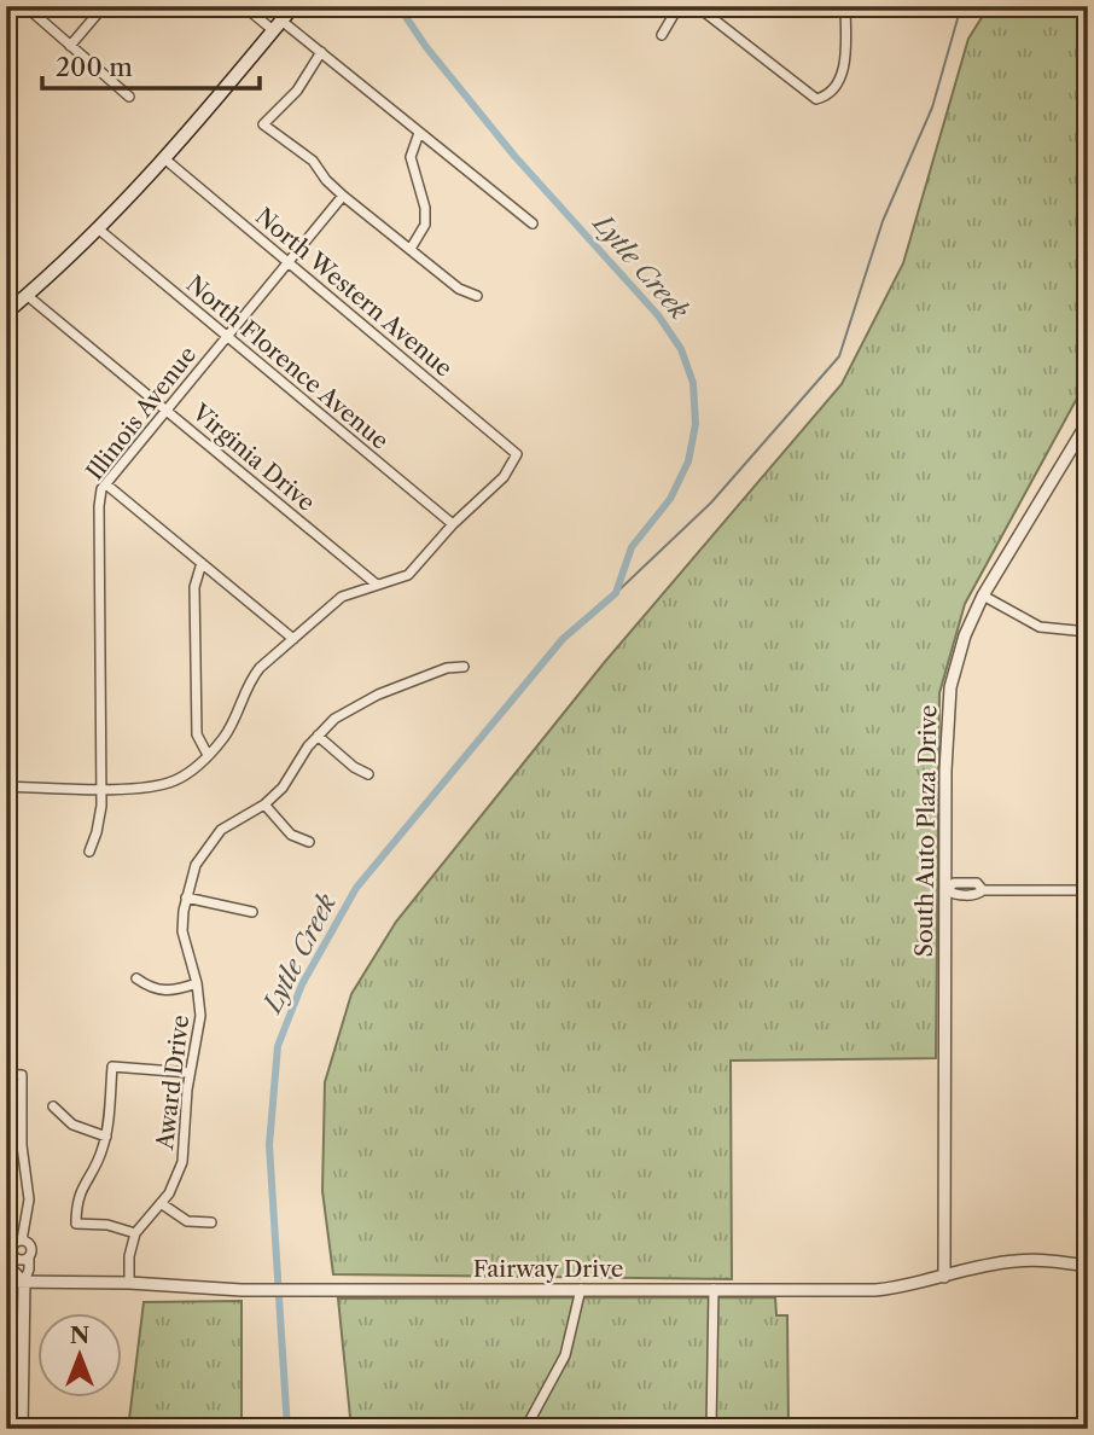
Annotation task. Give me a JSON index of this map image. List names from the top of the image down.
{
  "streets": {
    "street": [
      "North Western Avenue",
      "North Florence Avenue",
      "Illinois Avenue",
      "Virginia Drive",
      "South Auto Plaza Drive",
      "Award Drive",
      "Fairway Drive"
    ]
  },
  "crossings": [
    ["North Western Avenue", "North Florence Avenue"],
    ["North Western Avenue", "Illinois Avenue"],
    ["North Florence Avenue", "Illinois Avenue"],
    ["Illinois Avenue", "Virginia Drive"],
    ["South Auto Plaza Drive", "Fairway Drive"]
  ],
  "water": ["Lytle Creek"],
  "scale_bar": "200 m",
  "north": "top"
}
